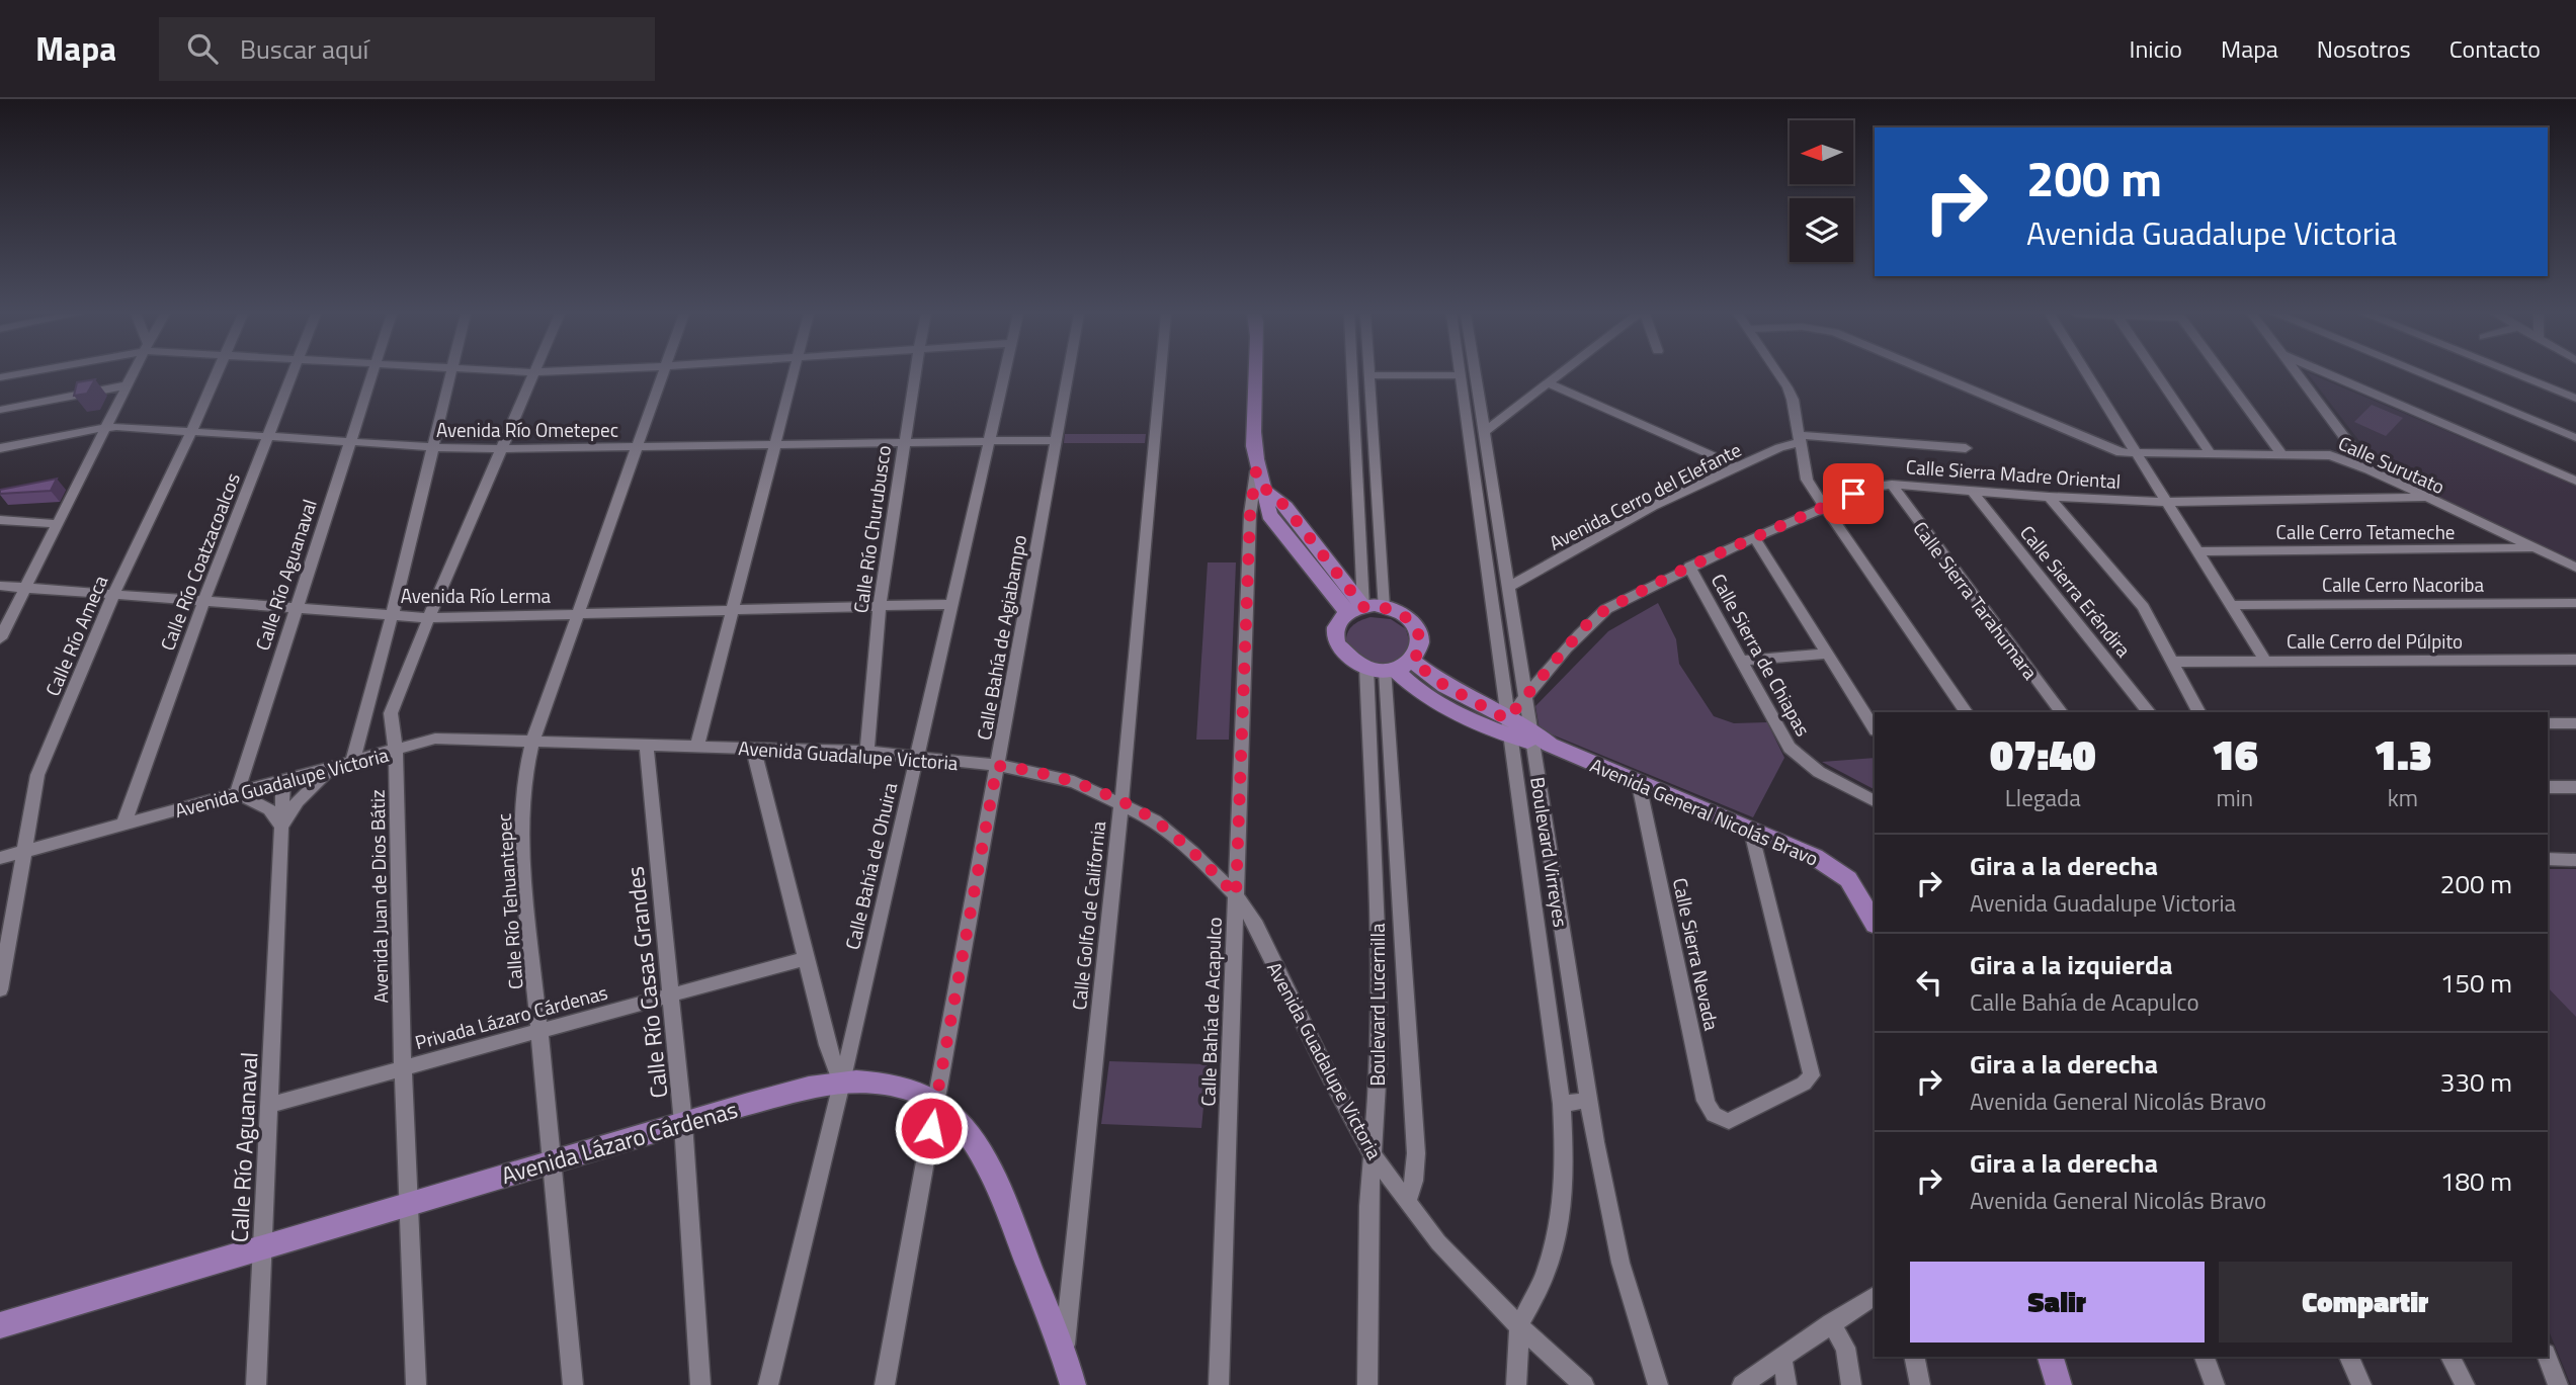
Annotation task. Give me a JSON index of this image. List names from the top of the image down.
{
  "streets": {
    "main road": ["Avenida General Nicolás Bravo", "Avenida Lázaro Cárdenas"],
    "street": [
      "Avenida Río Ometepec",
      "Calle Surutato",
      "Calle Sierra Madre Oriental",
      "Avenida Cerro del Elefante",
      "Calle Río Churubusco",
      "Calle Cerro Tetameche",
      "Calle Río Coatzacoalcos",
      "Calle Río Aguanaval",
      "Calle Cerro Nacoriba",
      "Calle Sierra Eréndira",
      "Avenida Río Lerma",
      "Calle Sierra Tarahumara",
      "Calle Río Ameca",
      "Calle Bahía de Agiabampo",
      "Calle Cerro del Púlpito",
      "Calle Sierra de Chiapas",
      "Avenida Guadalupe Victoria",
      "Boulevard Virreyes",
      "Calle Bahía de Ohuira",
      "Avenida Juan de Dios Bátiz",
      "Calle Río Tehuantepec",
      "Calle Golfo de California",
      "Calle Sierra Nevada",
      "Calle Río Casas Grandes",
      "Boulevard Lucernilla",
      "Calle Bahía de Acapulco",
      "Privada Lázaro Cárdenas"
    ]
  },
  "crossings": [
    ["Avenida Río Ometepec", "Calle Río Churubusco"],
    ["Avenida Río Ometepec", "Calle Río Coatzacoalcos"],
    ["Avenida Río Ometepec", "Calle Río Aguanaval"],
    ["Avenida Río Ometepec", "Calle Río Ameca"],
    ["Avenida Río Ometepec", "Calle Bahía de Agiabampo"],
    ["Avenida Río Ometepec", "Calle Bahía de Ohuira"],
    ["Avenida Río Ometepec", "Avenida Juan de Dios Bátiz"],
    ["Avenida Río Ometepec", "Calle Río Tehuantepec"],
    ["Calle Surutato", "Calle Sierra Madre Oriental"],
    ["Calle Surutato", "Calle Cerro Tetameche"],
    ["Calle Sierra Madre Oriental", "Calle Sierra Eréndira"],
    ["Calle Sierra Madre Oriental", "Calle Sierra Tarahumara"],
    ["Calle Sierra Madre Oriental", "Calle Sierra de Chiapas"],
    ["Calle Sierra Madre Oriental", "Avenida General Nicolás Bravo"],
    ["Calle Sierra Madre Oriental", "Boulevard Virreyes"],
    ["Avenida Cerro del Elefante", "Boulevard Virreyes"],
    ["Calle Río Churubusco", "Avenida Río Lerma"],
    ["Calle Río Churubusco", "Avenida Guadalupe Victoria"],
    ["Calle Río Coatzacoalcos", "Avenida Río Lerma"],
    ["Calle Río Coatzacoalcos", "Avenida Guadalupe Victoria"],
    ["Calle Río Aguanaval", "Avenida Río Lerma"],
    ["Calle Río Aguanaval", "Avenida Guadalupe Victoria"],
    ["Calle Río Aguanaval", "Privada Lázaro Cárdenas"],
    ["Calle Río Aguanaval", "Avenida Lázaro Cárdenas"],
    ["Avenida Río Lerma", "Calle Río Ameca"],
    ["Avenida Río Lerma", "Calle Bahía de Ohuira"],
    ["Avenida Río Lerma", "Avenida Juan de Dios Bátiz"],
    ["Avenida Río Lerma", "Calle Río Tehuantepec"],
    ["Calle Río Ameca", "Avenida Guadalupe Victoria"],
    ["Calle Bahía de Agiabampo", "Avenida Guadalupe Victoria"],
    ["Calle Bahía de Agiabampo", "Avenida Lázaro Cárdenas"],
    ["Avenida Guadalupe Victoria", "Boulevard Virreyes"],
    ["Avenida Guadalupe Victoria", "Calle Bahía de Ohuira"],
    ["Avenida Guadalupe Victoria", "Avenida Juan de Dios Bátiz"],
    ["Avenida Guadalupe Victoria", "Calle Río Tehuantepec"],
    ["Avenida Guadalupe Victoria", "Calle Golfo de California"],
    ["Avenida Guadalupe Victoria", "Calle Río Casas Grandes"],
    ["Avenida Guadalupe Victoria", "Boulevard Lucernilla"],
    ["Avenida Guadalupe Victoria", "Calle Bahía de Acapulco"],
    ["Avenida General Nicolás Bravo", "Boulevard Virreyes"],
    ["Avenida General Nicolás Bravo", "Calle Sierra Nevada"],
    ["Avenida General Nicolás Bravo", "Boulevard Lucernilla"],
    ["Calle Bahía de Ohuira", "Avenida Lázaro Cárdenas"],
    ["Avenida Juan de Dios Bátiz", "Privada Lázaro Cárdenas"],
    ["Avenida Juan de Dios Bátiz", "Avenida Lázaro Cárdenas"],
    ["Calle Río Tehuantepec", "Privada Lázaro Cárdenas"],
    ["Calle Río Tehuantepec", "Avenida Lázaro Cárdenas"],
    ["Calle Golfo de California", "Avenida Lázaro Cárdenas"],
    ["Calle Río Casas Grandes", "Privada Lázaro Cárdenas"],
    ["Calle Río Casas Grandes", "Avenida Lázaro Cárdenas"]
  ],
  "north": "left",
  "page": {
    "header": "Mapa",
    "search": "Buscar aquí",
    "nav": [
      "Inicio",
      "Mapa",
      "Nosotros",
      "Contacto"
    ],
    "turn": ["200 m", "Avenida Guadalupe Victoria"],
    "eta": [
      "07:40",
      "Llegada",
      "16",
      "min",
      "1.3",
      "km"
    ],
    "list": [
      {
        "name": "Gira a la derecha",
        "note": "Avenida Guadalupe Victoria",
        "value": "200 m"
      },
      {
        "name": "Gira a la izquierda",
        "note": "Calle Bahía de Acapulco",
        "value": "150 m"
      },
      {
        "name": "Gira a la derecha",
        "note": "Avenida General Nicolás Bravo",
        "value": "330 m"
      },
      {
        "name": "Gira a la derecha",
        "note": "Avenida General Nicolás Bravo",
        "value": "180 m"
      }
    ],
    "buttons": ["Salir", "Compartir"]
  }
}
